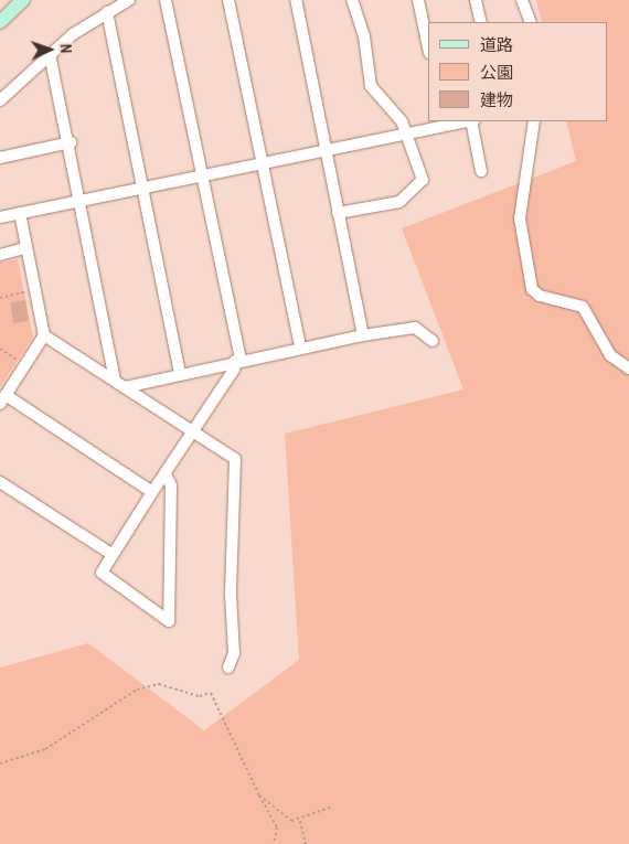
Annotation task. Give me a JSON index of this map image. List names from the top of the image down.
{
  "legend": ["道路", "公園", "建物"],
  "north": "right"
}
